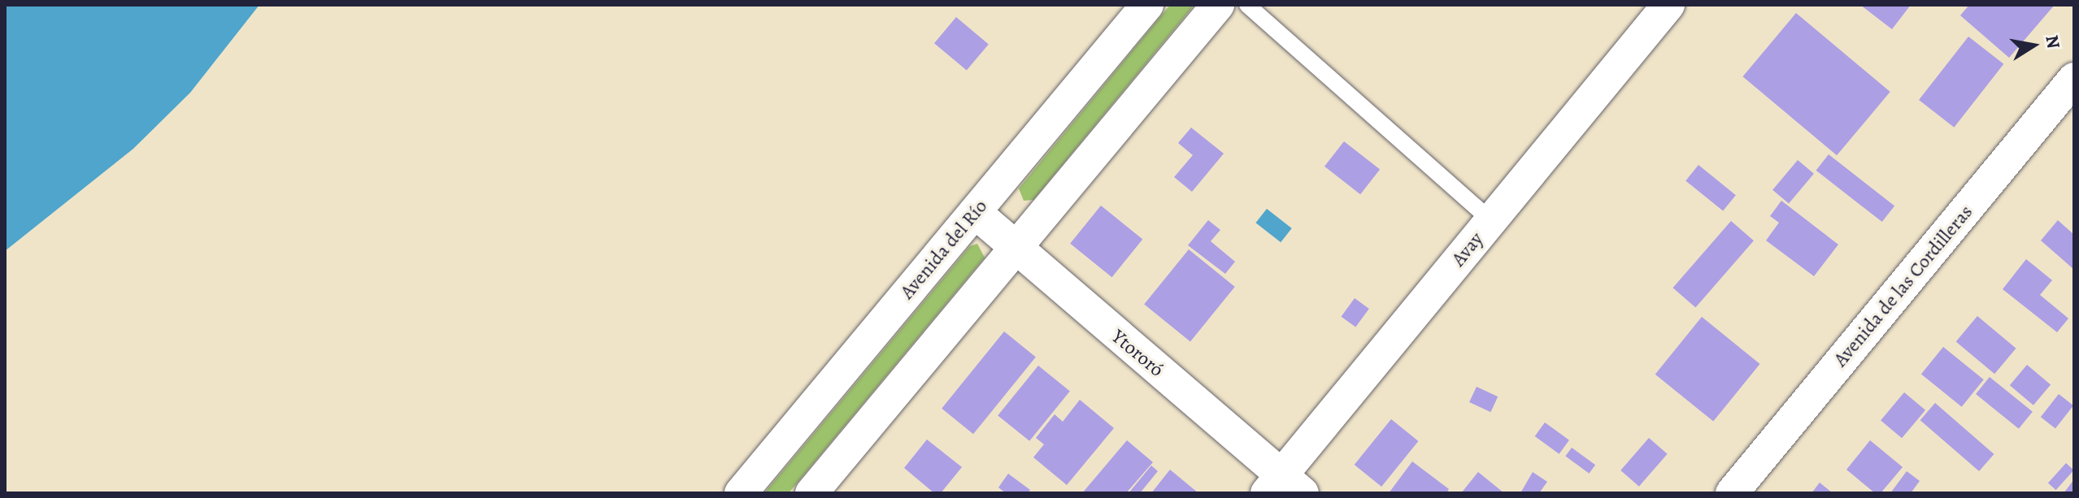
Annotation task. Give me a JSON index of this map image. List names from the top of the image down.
{
  "streets": {
    "street": [
      "Avenida del Río",
      "Avay",
      "Avenida de las Cordilleras",
      "Ytororó"
    ]
  },
  "crossings": [
    ["Avenida del Río", "Ytororó"],
    ["Avay", "Ytororó"]
  ],
  "north": "right"
}
